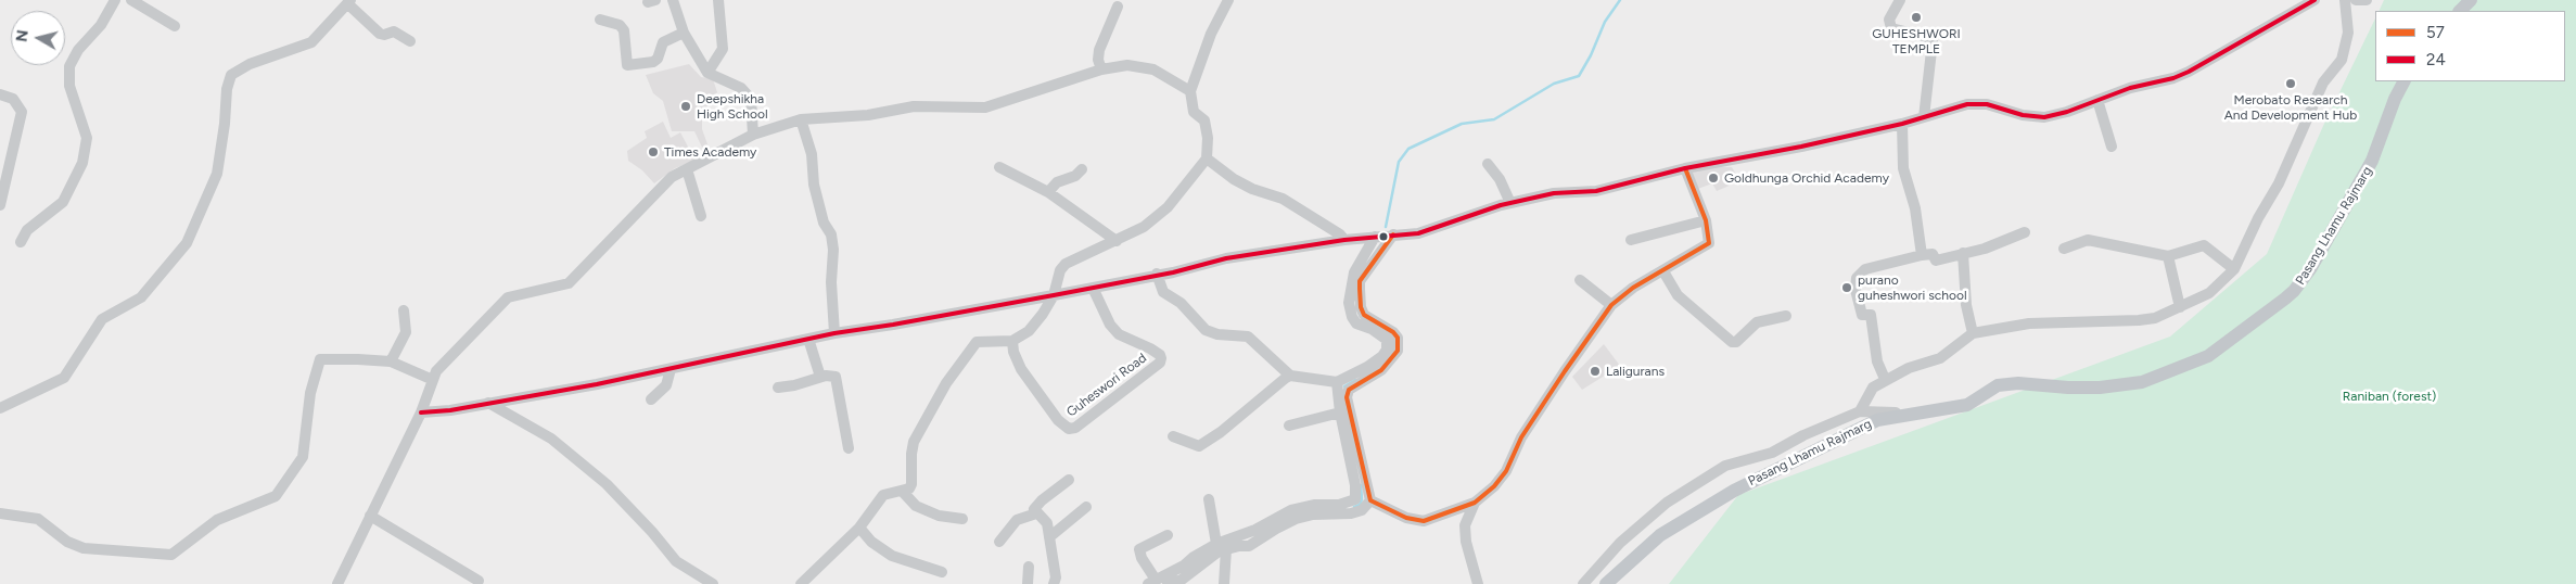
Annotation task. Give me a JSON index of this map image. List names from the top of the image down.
{
  "streets": {
    "main road": ["Pasang Lhamu Rajmarg"],
    "street": ["Guheswori Road"]
  },
  "parks": ["Raniban (forest)"],
  "places": [
    "GUHESHWORI TEMPLE",
    "Merobato Research And Development Hub",
    "Deepshikha High School",
    "Times Academy",
    "Goldhunga Orchid Academy",
    "purano guheshwori school",
    "Laligurans"
  ],
  "lines": ["transit line 24", "transit line 57"],
  "legend": ["57", "24"],
  "north": "left"
}
